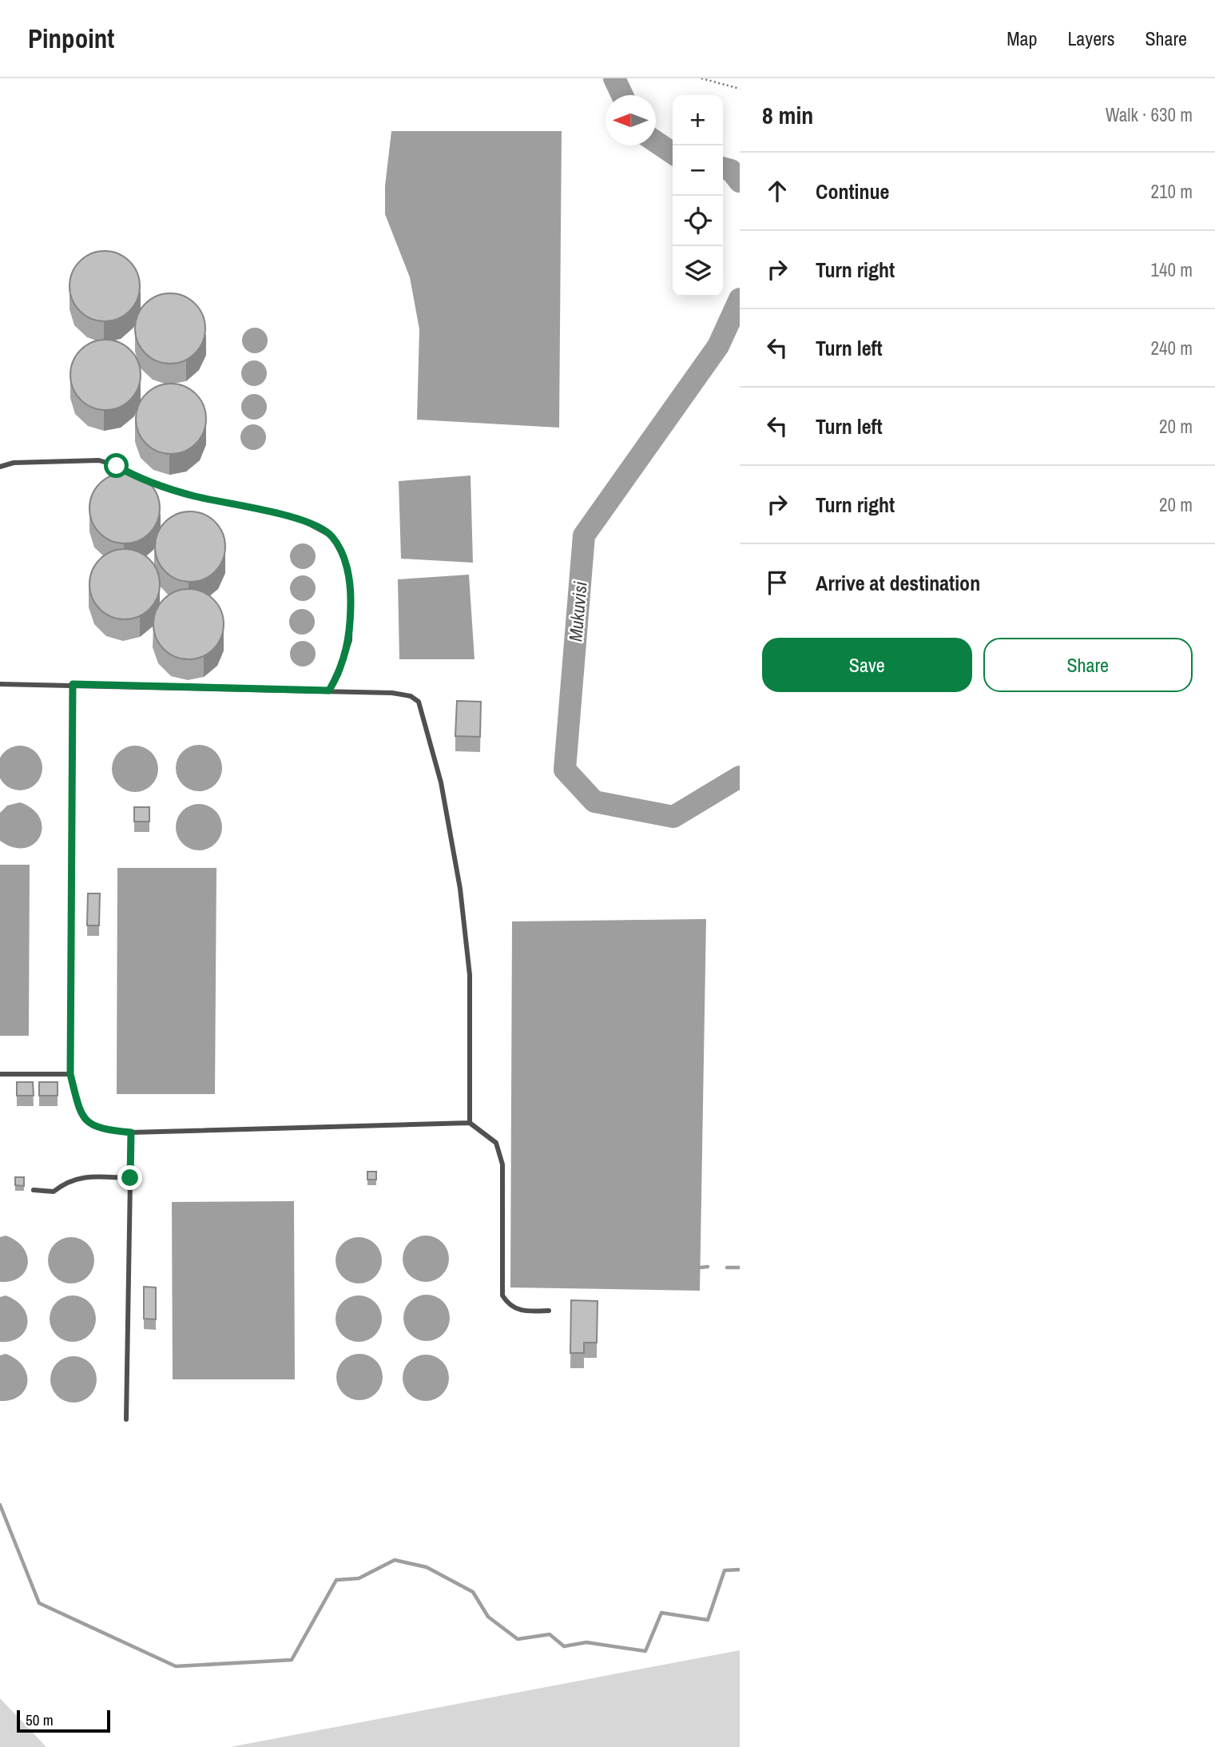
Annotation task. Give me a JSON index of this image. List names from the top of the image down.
{
  "water": ["Mukuvisi"],
  "scale_bar": "50 m",
  "north": "left",
  "page": {
    "header": "Pinpoint",
    "nav": ["Map", "Layers", "Share"],
    "heading": ["8 min", "Walk · 630 m"],
    "map_buttons": ["+", "−"],
    "list": [
      ["Continue", "210 m"],
      ["Turn right", "140 m"],
      ["Turn left", "240 m"],
      ["Turn left", "20 m"],
      ["Turn right", "20 m"],
      "Arrive at destination"
    ],
    "buttons": ["Save", "Share"],
    "scale": "50 m"
  }
}
